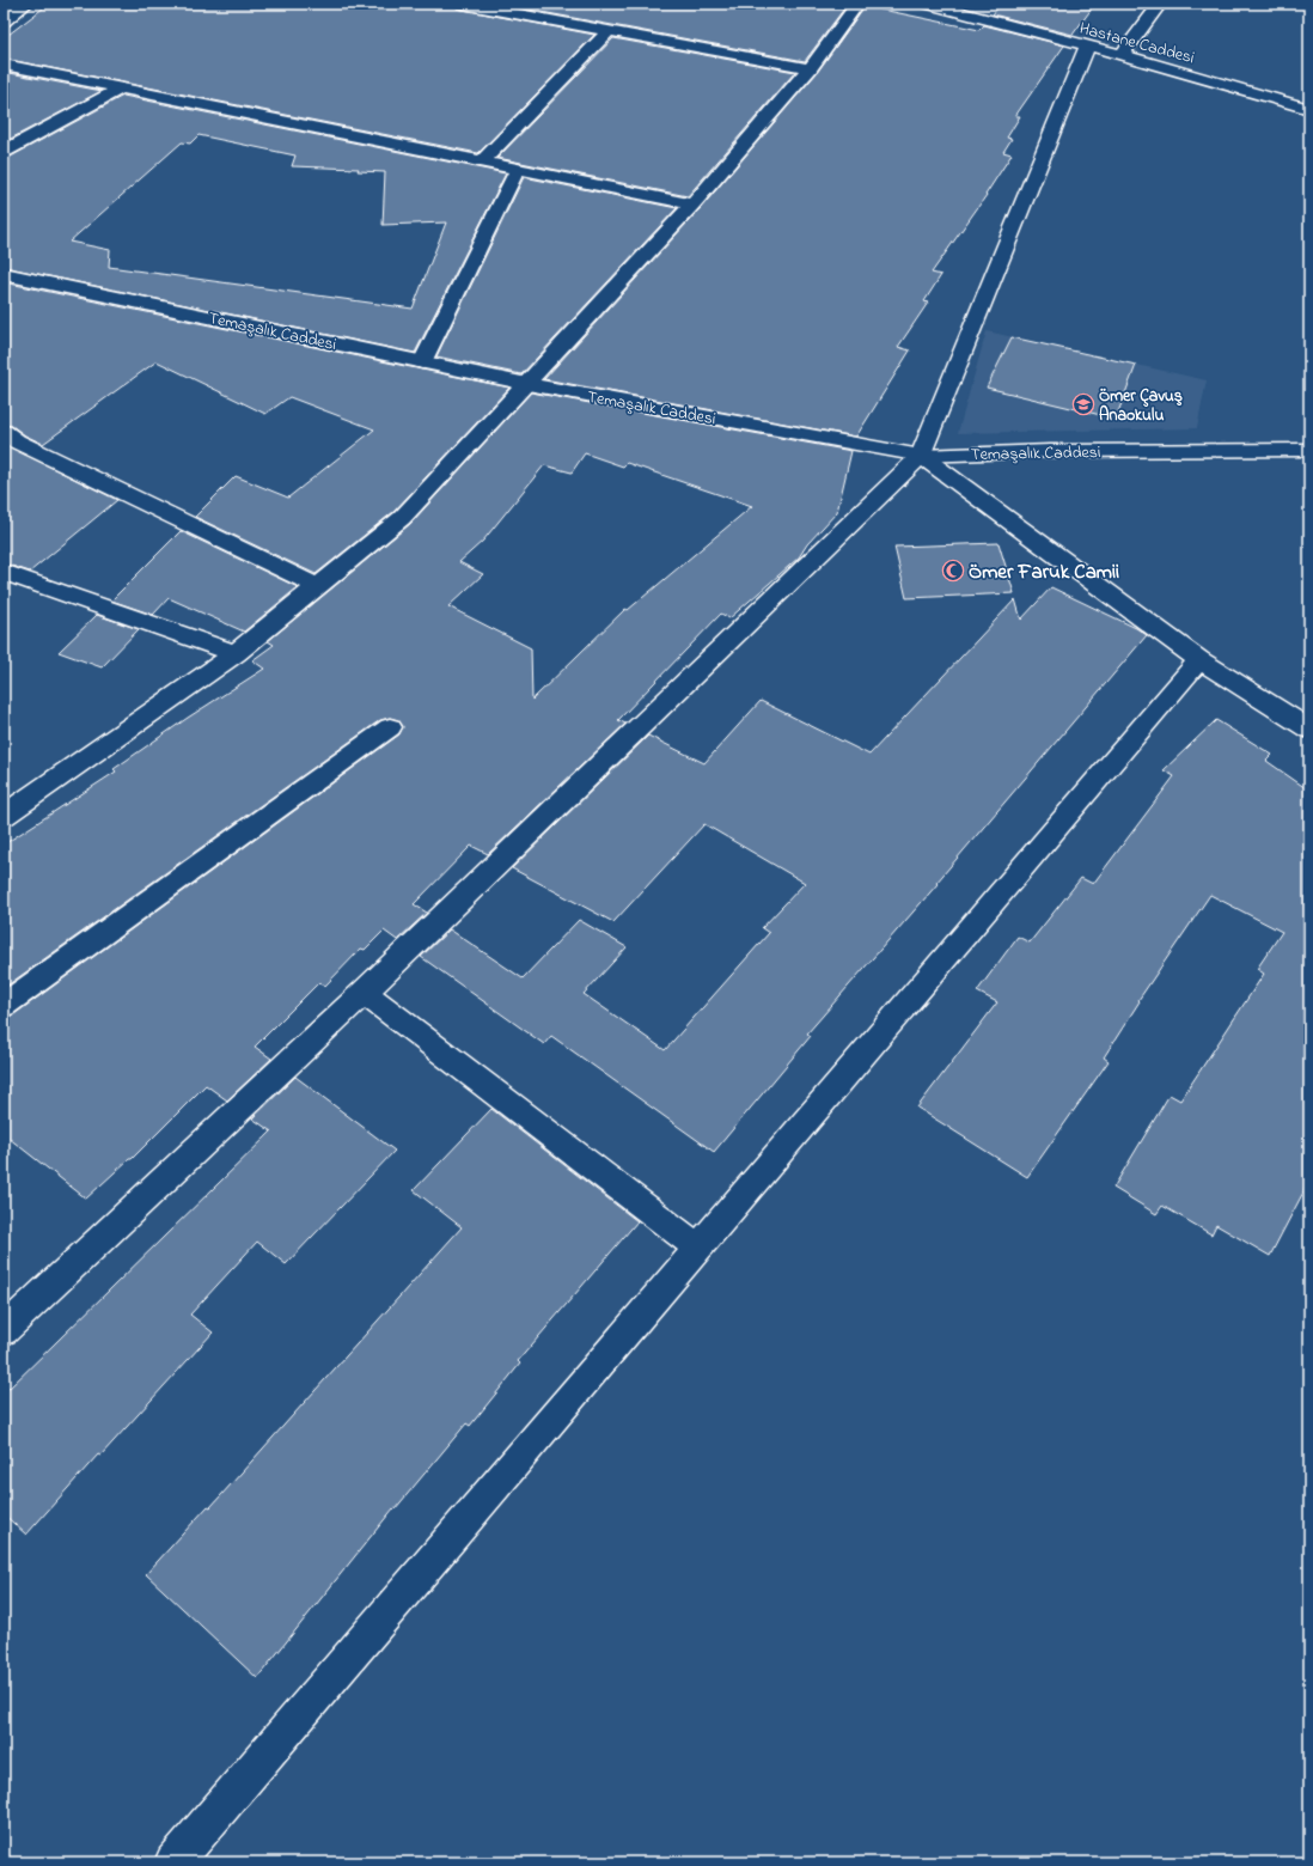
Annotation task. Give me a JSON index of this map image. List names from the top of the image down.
{
  "streets": {
    "street": ["Hastane Caddesi", "Temaşalık Caddesi"]
  },
  "places": {
    "school or university": ["Ömer Çavuş Anaokulu"],
    "mosque": ["Ömer Faruk Camii"]
  }
}
